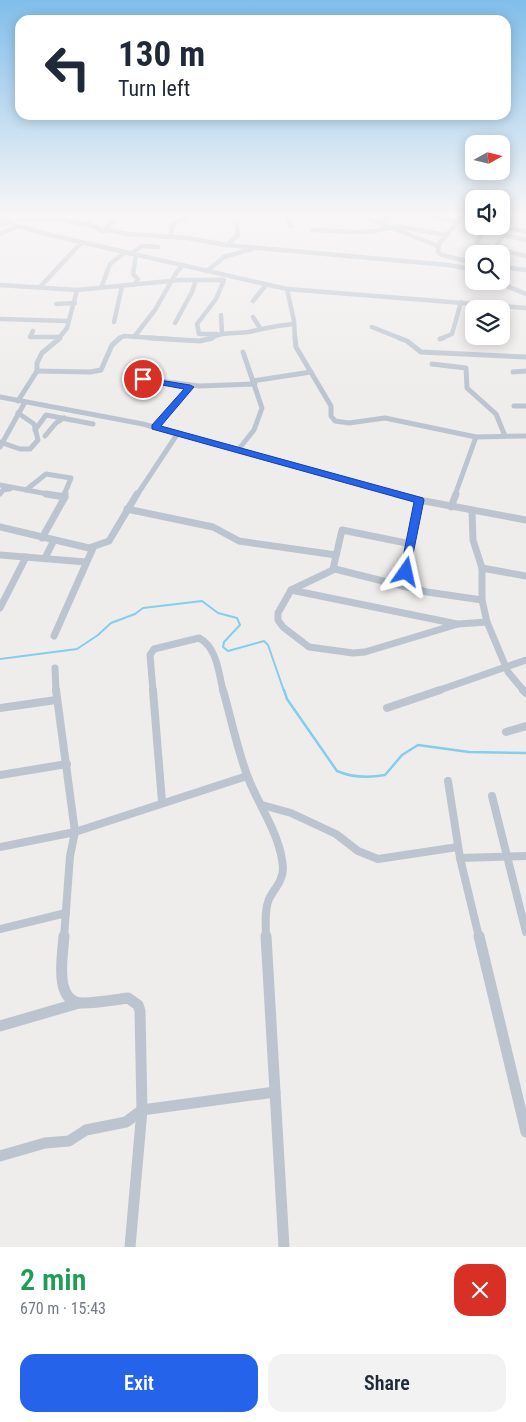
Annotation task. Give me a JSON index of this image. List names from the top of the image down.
{
  "north": "right",
  "page": {
    "turn": ["130 m", "Turn left"],
    "heading": ["2 min", "670 m · 15:43"],
    "buttons": ["Exit", "Share"]
  }
}
